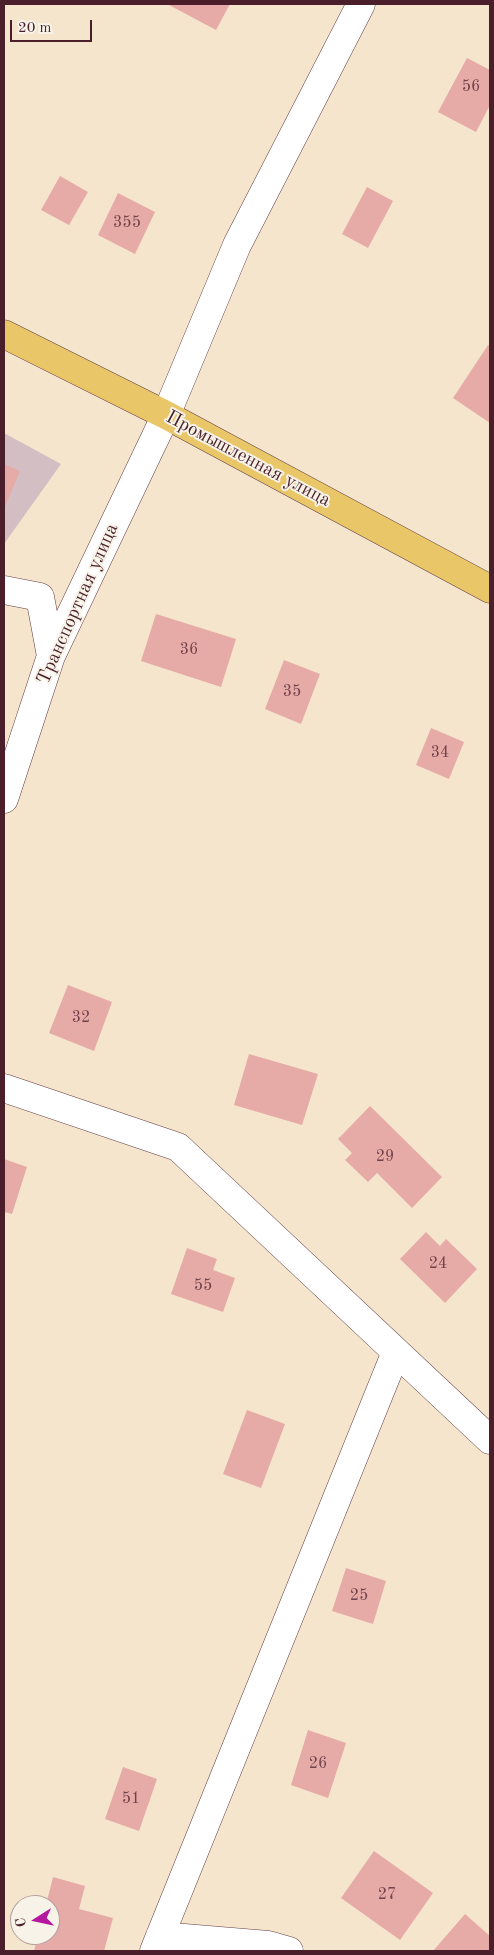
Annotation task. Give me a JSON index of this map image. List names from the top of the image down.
{
  "streets": {
    "main road": ["Промышленная улица"],
    "street": ["Транспортная улица"]
  },
  "crossings": [
    ["Промышленная улица", "Транспортная улица"]
  ],
  "house_numbers": [
    "56",
    "355",
    "36",
    "35",
    "34",
    "32",
    "29",
    "24",
    "55",
    "25",
    "26",
    "51",
    "27"
  ],
  "scale_bar": "20 m",
  "north": "left"
}
